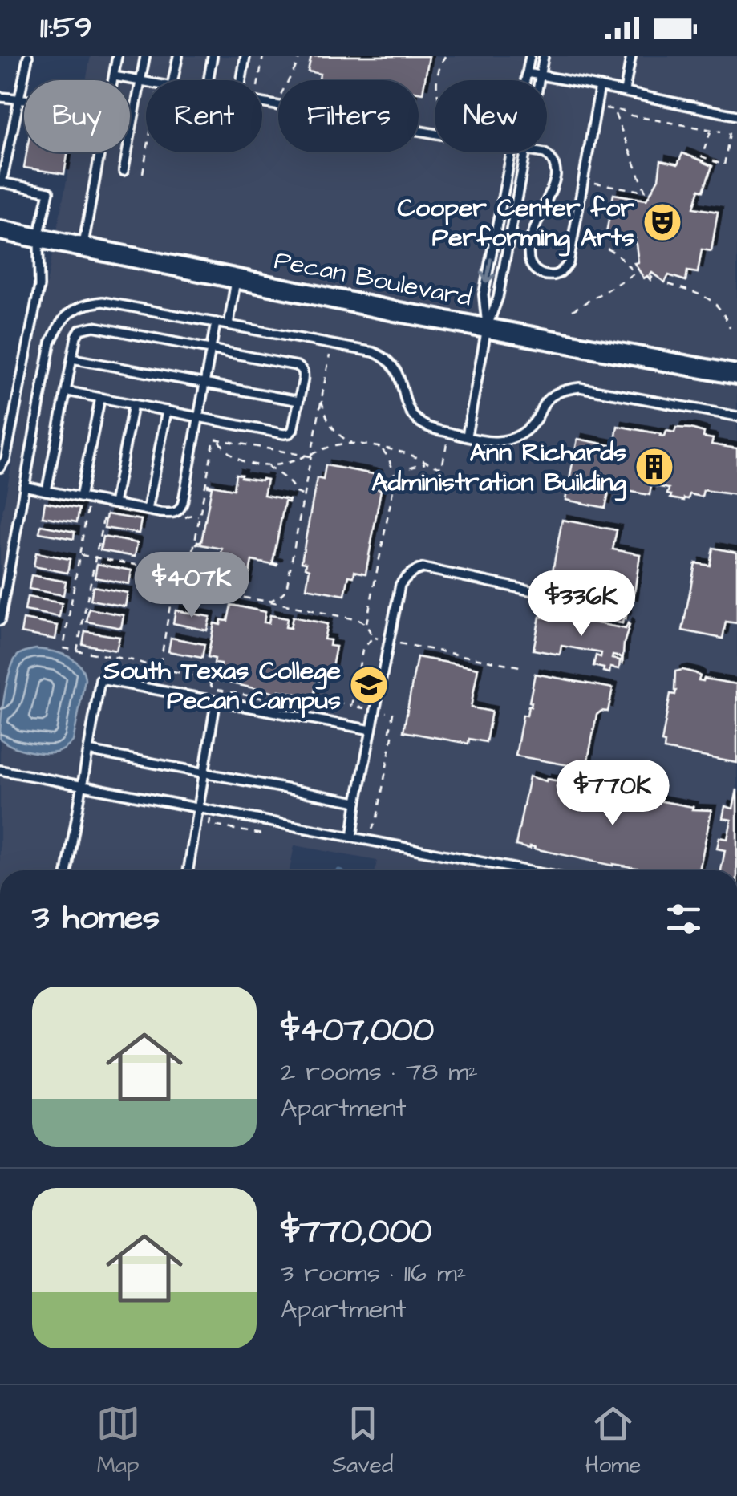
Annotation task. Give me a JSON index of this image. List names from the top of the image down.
{
  "streets": {
    "main road": ["Pecan Boulevard"]
  },
  "places": {
    "theatre": ["Cooper Center for Performing Arts"],
    "building": ["Ann Richards Administration Building"],
    "school or university": ["South Texas College Pecan Campus"]
  },
  "page": {
    "status": "11:59",
    "chip": [
      "Buy",
      "Rent",
      "Filters",
      "New"
    ],
    "price": ["$407K", "$336K", "$770K"],
    "heading": "3 homes",
    "list": [
      {
        "name": "$407,000",
        "note": "2 rooms · 78 m² · Apartment"
      },
      {
        "name": "$770,000",
        "note": "3 rooms · 116 m² · Apartment"
      }
    ],
    "tabs": ["Map", "Saved", "Home"]
  }
}
